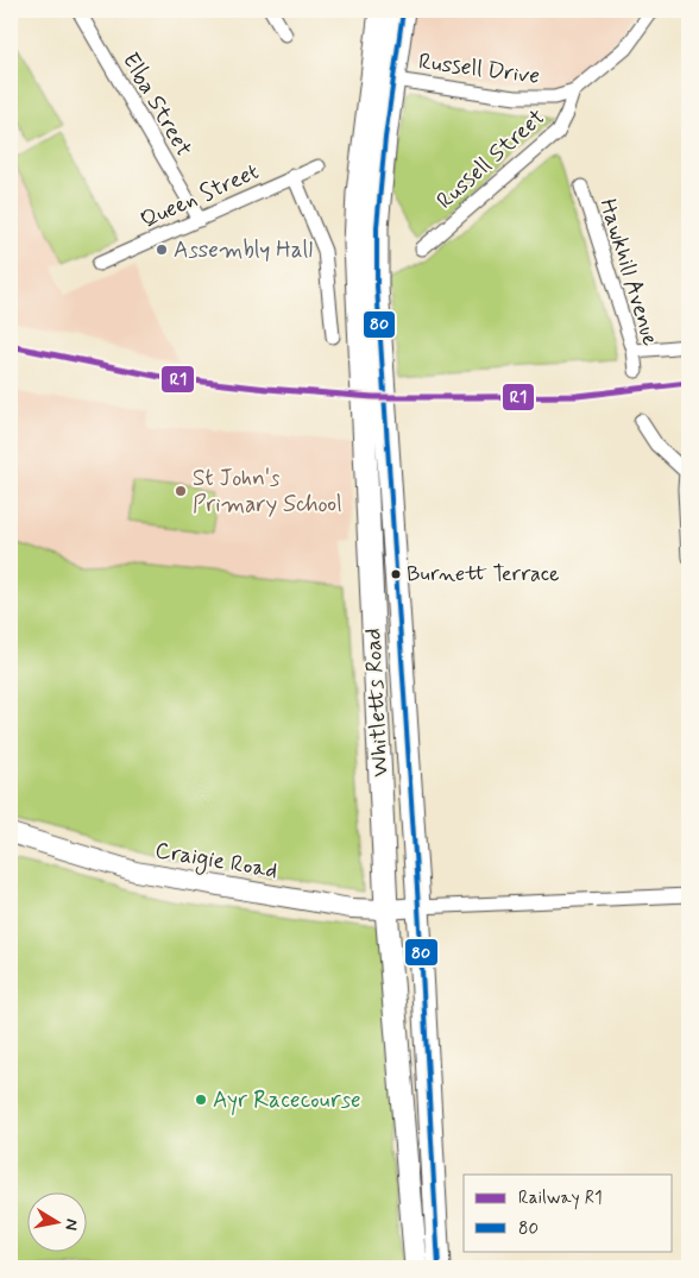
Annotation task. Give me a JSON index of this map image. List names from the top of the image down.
{
  "streets": {
    "main road": ["Whitletts Road", "Craigie Road"],
    "street": [
      "Russell Drive",
      "Elba Street",
      "Russell Street",
      "Queen Street",
      "Hawkhill Avenue"
    ]
  },
  "crossings": [
    ["Russell Drive", "Russell Street"],
    ["Elba Street", "Queen Street"],
    ["Whitletts Road", "Craigie Road"]
  ],
  "places": [
    "Assembly Hall",
    "St John's Primary School",
    "Burnett Terrace",
    "Ayr Racecourse"
  ],
  "lines": ["transit line 80", "rail line R1"],
  "legend": ["Railway R1", "80"],
  "north": "right"
}
